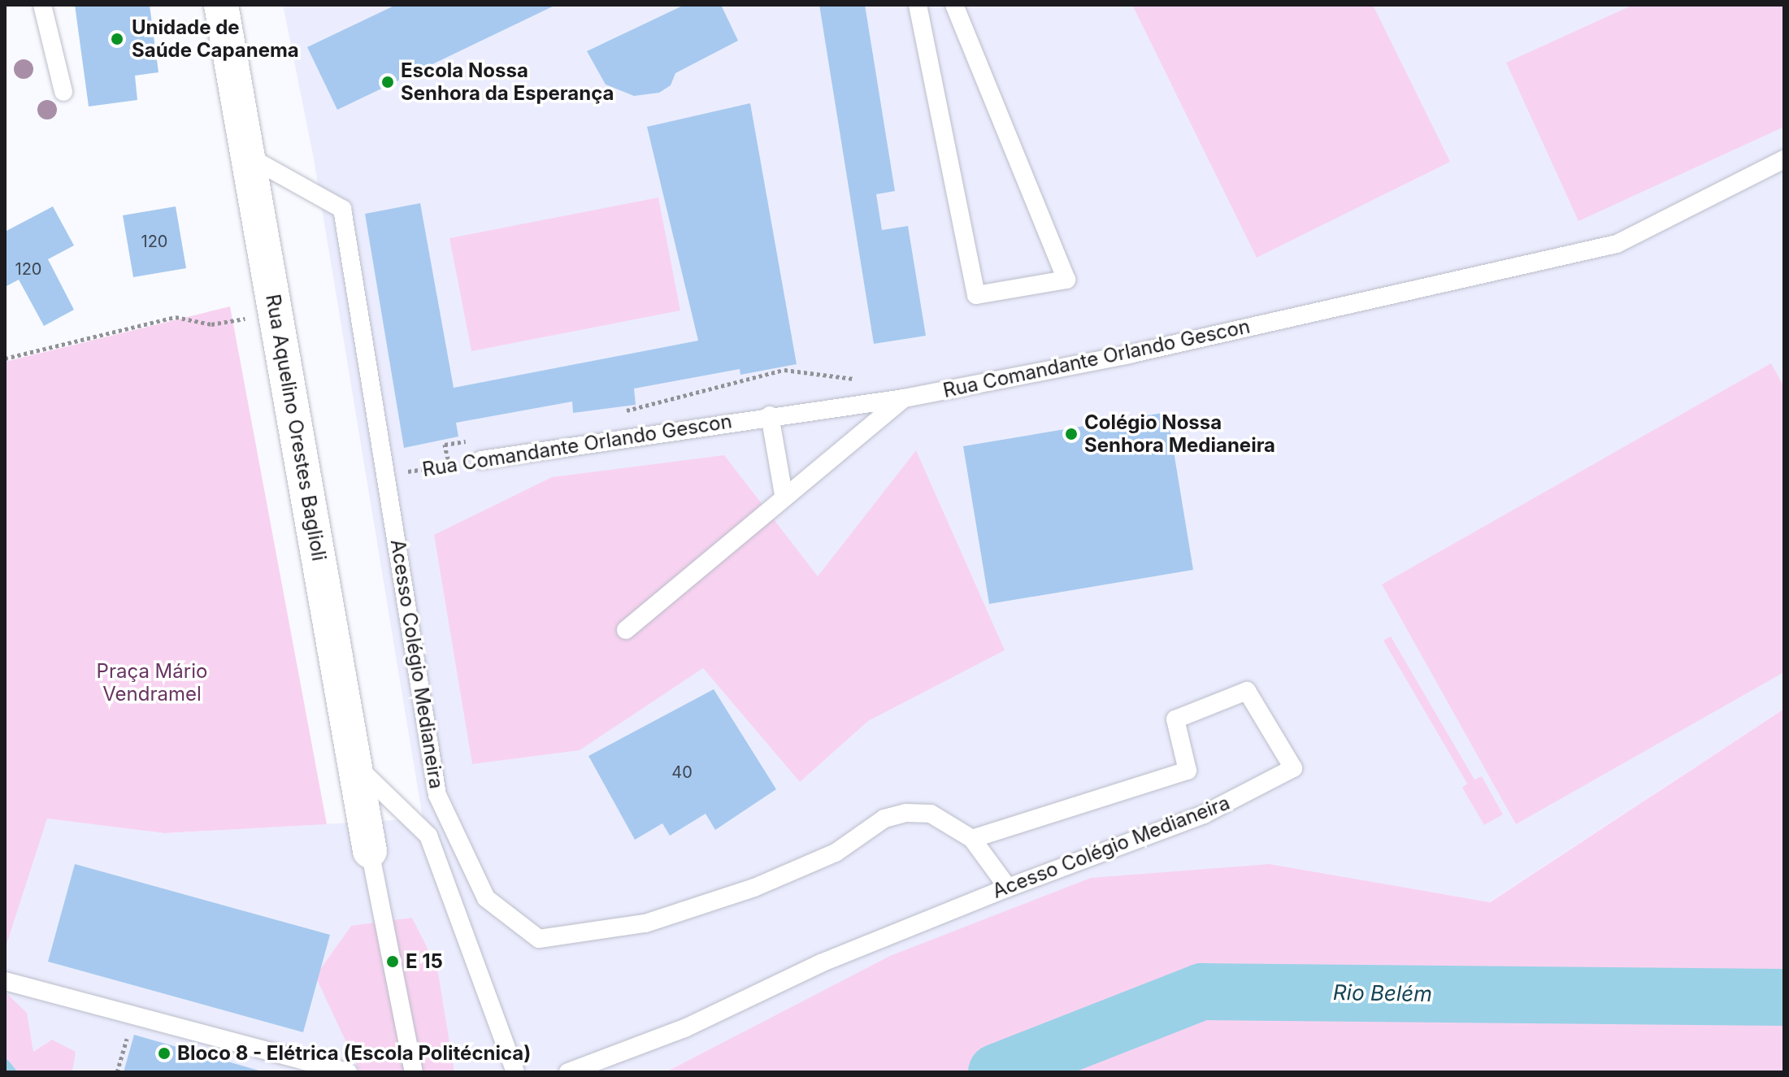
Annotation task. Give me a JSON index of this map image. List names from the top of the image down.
{
  "streets": {
    "street": ["Rua Aquelino Orestes Baglioli"],
    "lane": ["Rua Comandante Orlando Gescon", "Acesso Colégio Medianeira"]
  },
  "crossings": [
    ["Rua Comandante Orlando Gescon", "Acesso Colégio Medianeira"],
    ["Rua Aquelino Orestes Baglioli", "Acesso Colégio Medianeira"]
  ],
  "water": ["Rio Belém"],
  "parks": ["Praça Mário Vendramel"],
  "places": [
    "Unidade de Saúde Capanema",
    "Escola Nossa Senhora da Esperança",
    "Colégio Nossa Senhora Medianeira",
    "E 15",
    "Bloco 8 - Elétrica (Escola Politécnica)"
  ],
  "house_numbers": ["120", "120", "40"]
}
